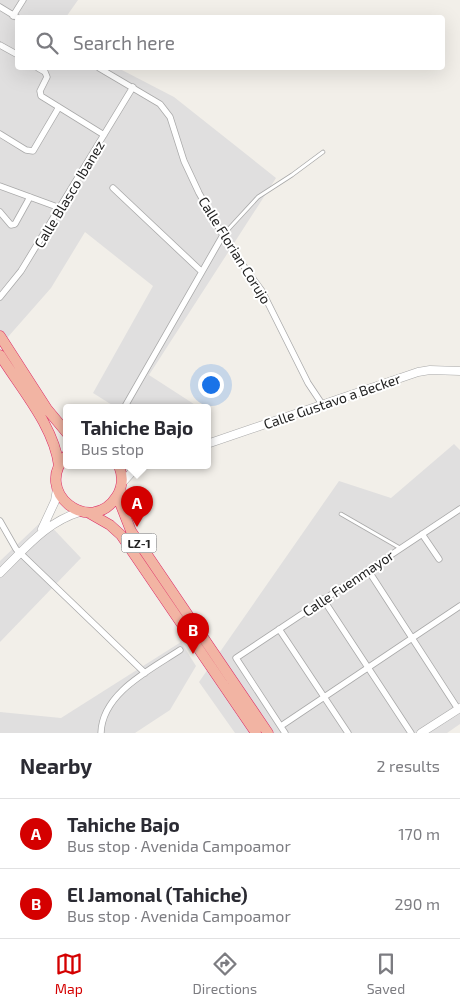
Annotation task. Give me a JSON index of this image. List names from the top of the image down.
{
  "streets": {
    "highway": ["LZ-1"],
    "street": [
      "Calle Blasco Ibanez",
      "Calle Florian Corujo",
      "Calle Gustavo a Becker",
      "Calle Fuenmayor"
    ]
  },
  "crossings": [
    ["Calle Blasco Ibanez", "Calle Florian Corujo"],
    ["Calle Florian Corujo", "Calle Gustavo a Becker"]
  ],
  "page": {
    "search": "Search here",
    "popup": ["Tahiche Bajo", "Bus stop"],
    "pins": ["A", "B"],
    "heading": ["Nearby", "2 results"],
    "list": [
      {
        "mark": "A",
        "name": "Tahiche Bajo",
        "note": "Bus stop · Avenida Campoamor",
        "value": "170 m"
      },
      {
        "mark": "B",
        "name": "El Jamonal (Tahiche)",
        "note": "Bus stop · Avenida Campoamor",
        "value": "290 m"
      }
    ],
    "nav": ["Map", "Directions", "Saved"]
  }
}
